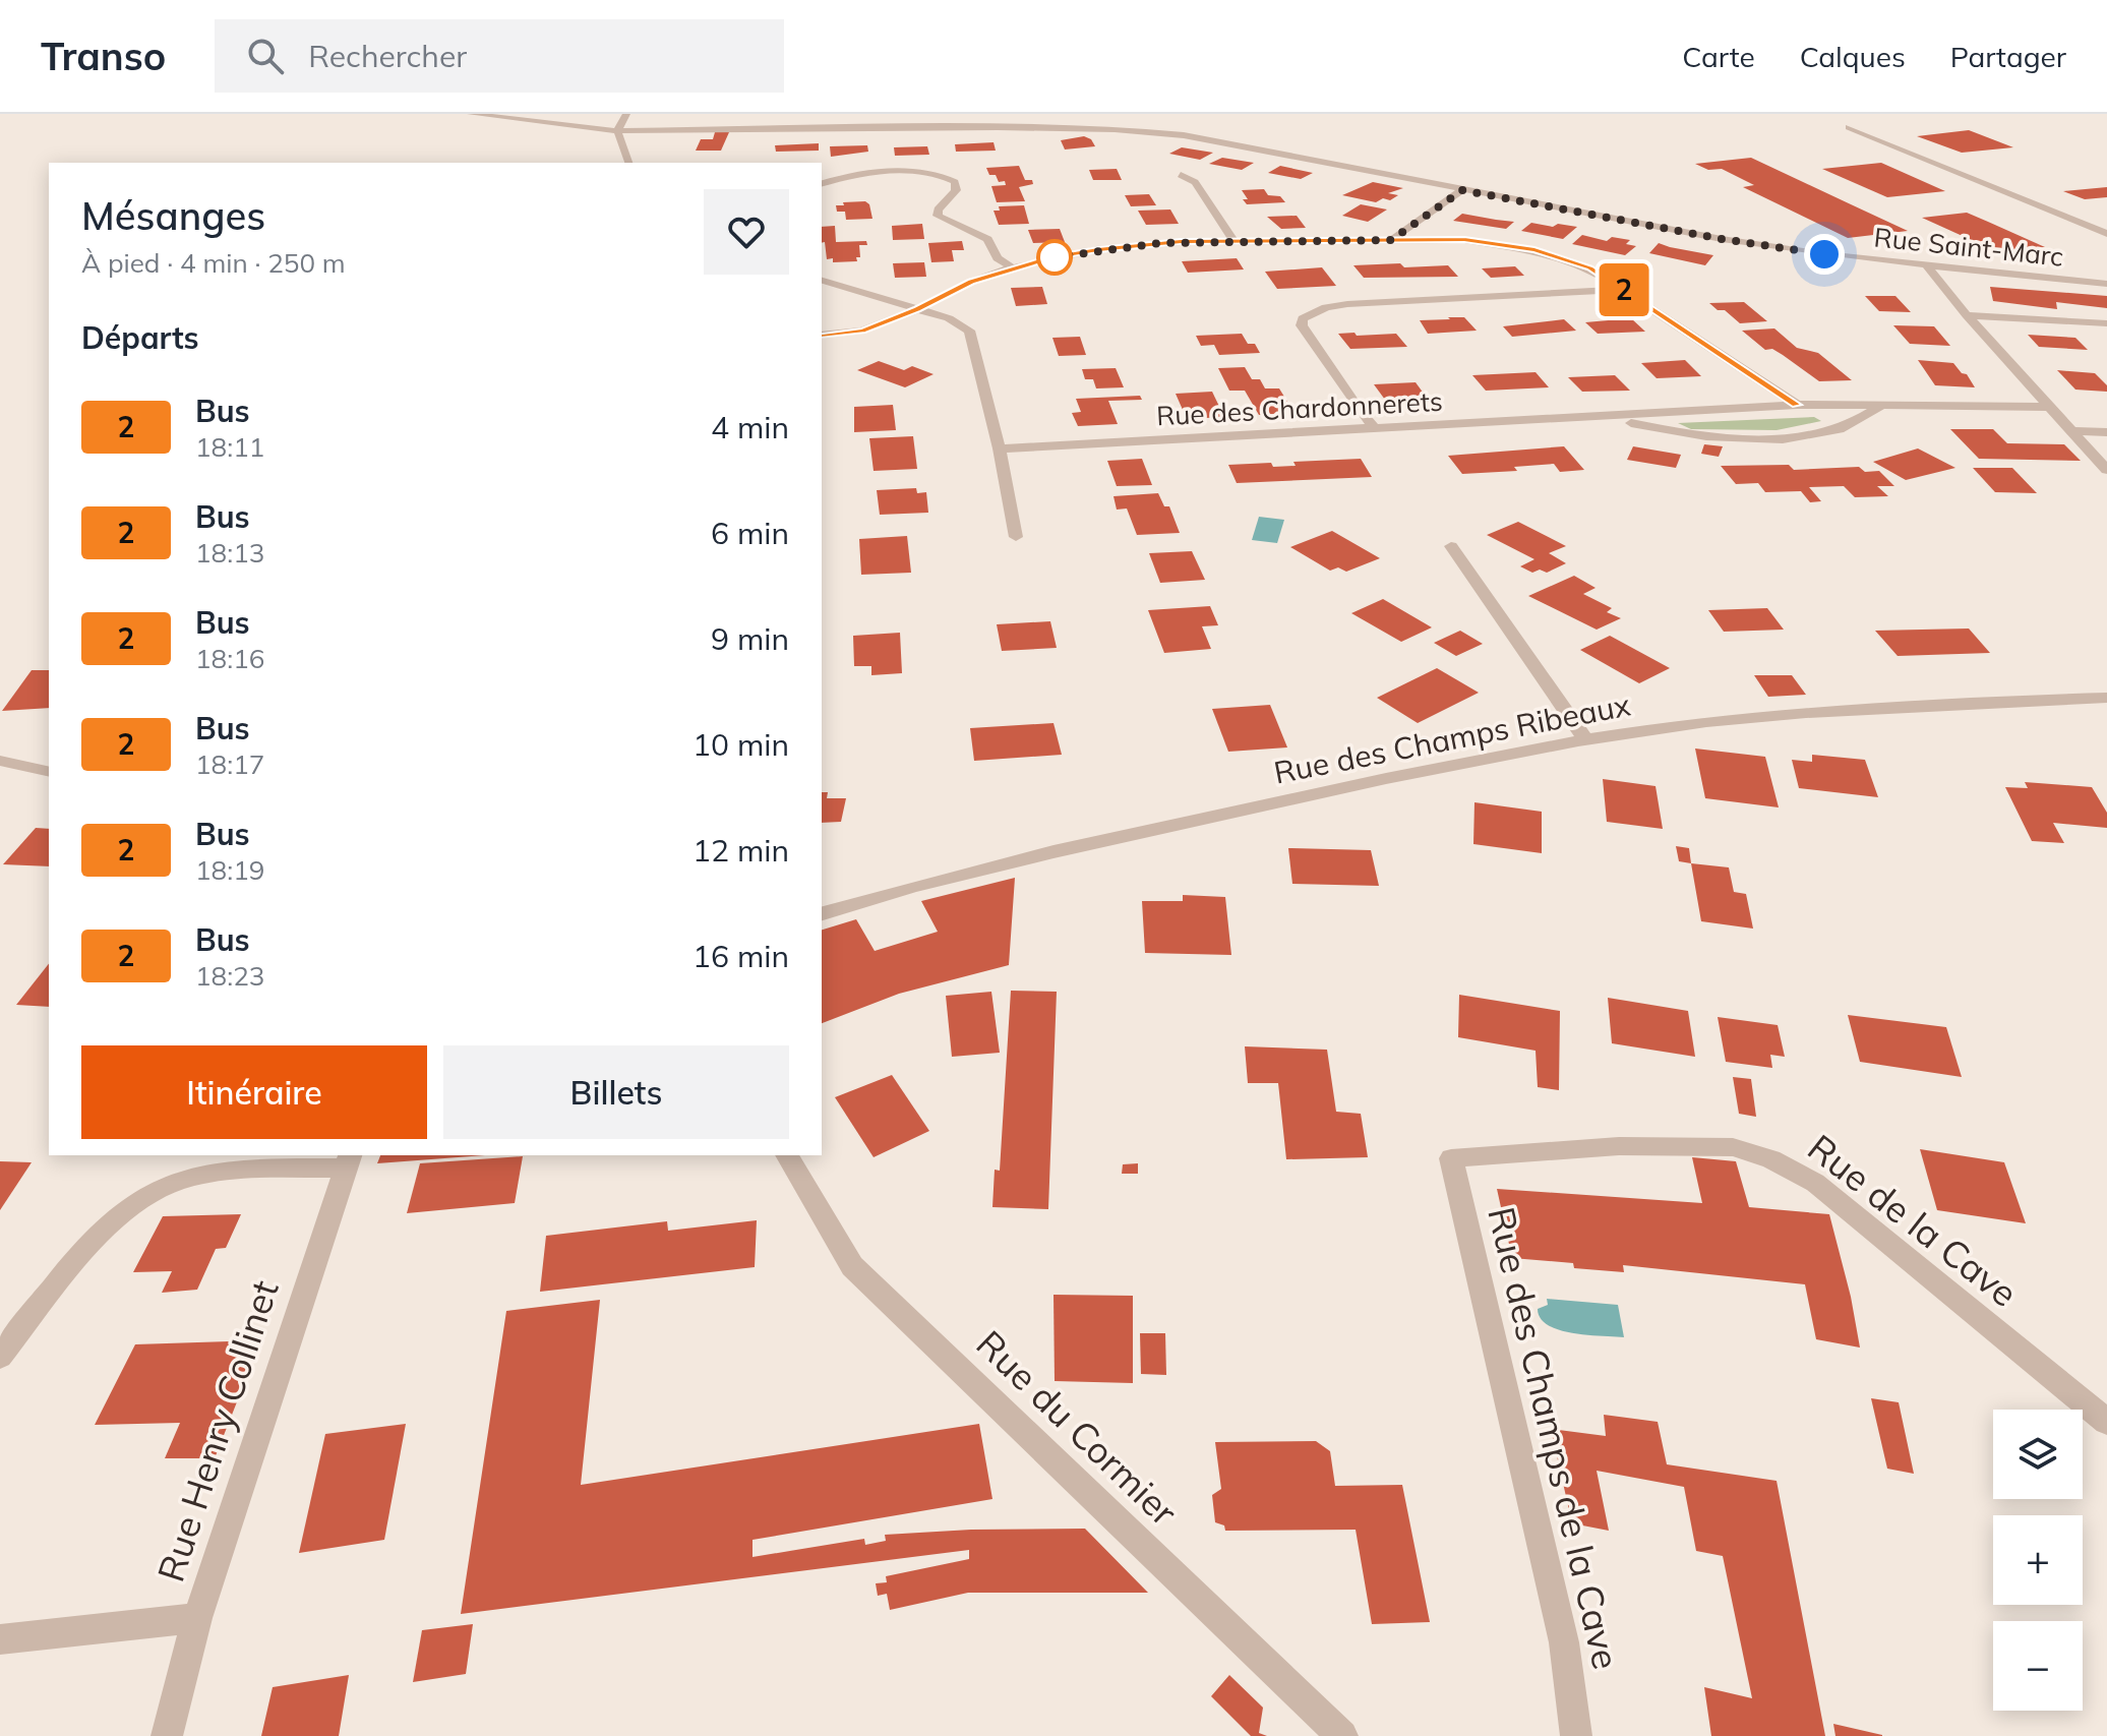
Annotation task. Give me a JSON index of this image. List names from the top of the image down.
{
  "streets": {
    "street": [
      "Rue Saint-Marc",
      "Rue des Chardonnerets",
      "Rue des Champs Ribeaux",
      "Rue de la Cave",
      "Rue du Cormier",
      "Rue Henry Collinet",
      "Rue des Champs de la Cave"
    ]
  },
  "crossings": [
    ["Rue de la Cave", "Rue des Champs de la Cave"]
  ],
  "lines": ["bus line 2"],
  "page": {
    "header": "Transo",
    "search": "Rechercher",
    "nav": ["Carte", "Calques", "Partager"],
    "on_map": "2",
    "heading": [
      ["Mésanges", "À pied · 4 min · 250 m"],
      "Départs"
    ],
    "list": [
      {
        "mark": "2",
        "name": "Bus",
        "note": "18:11",
        "value": "4 min"
      },
      {
        "mark": "2",
        "name": "Bus",
        "note": "18:13",
        "value": "6 min"
      },
      {
        "mark": "2",
        "name": "Bus",
        "note": "18:16",
        "value": "9 min"
      },
      {
        "mark": "2",
        "name": "Bus",
        "note": "18:17",
        "value": "10 min"
      },
      {
        "mark": "2",
        "name": "Bus",
        "note": "18:19",
        "value": "12 min"
      },
      {
        "mark": "2",
        "name": "Bus",
        "note": "18:23",
        "value": "16 min"
      }
    ],
    "buttons": ["Itinéraire", "Billets"],
    "map_buttons": ["+", "−"]
  }
}
